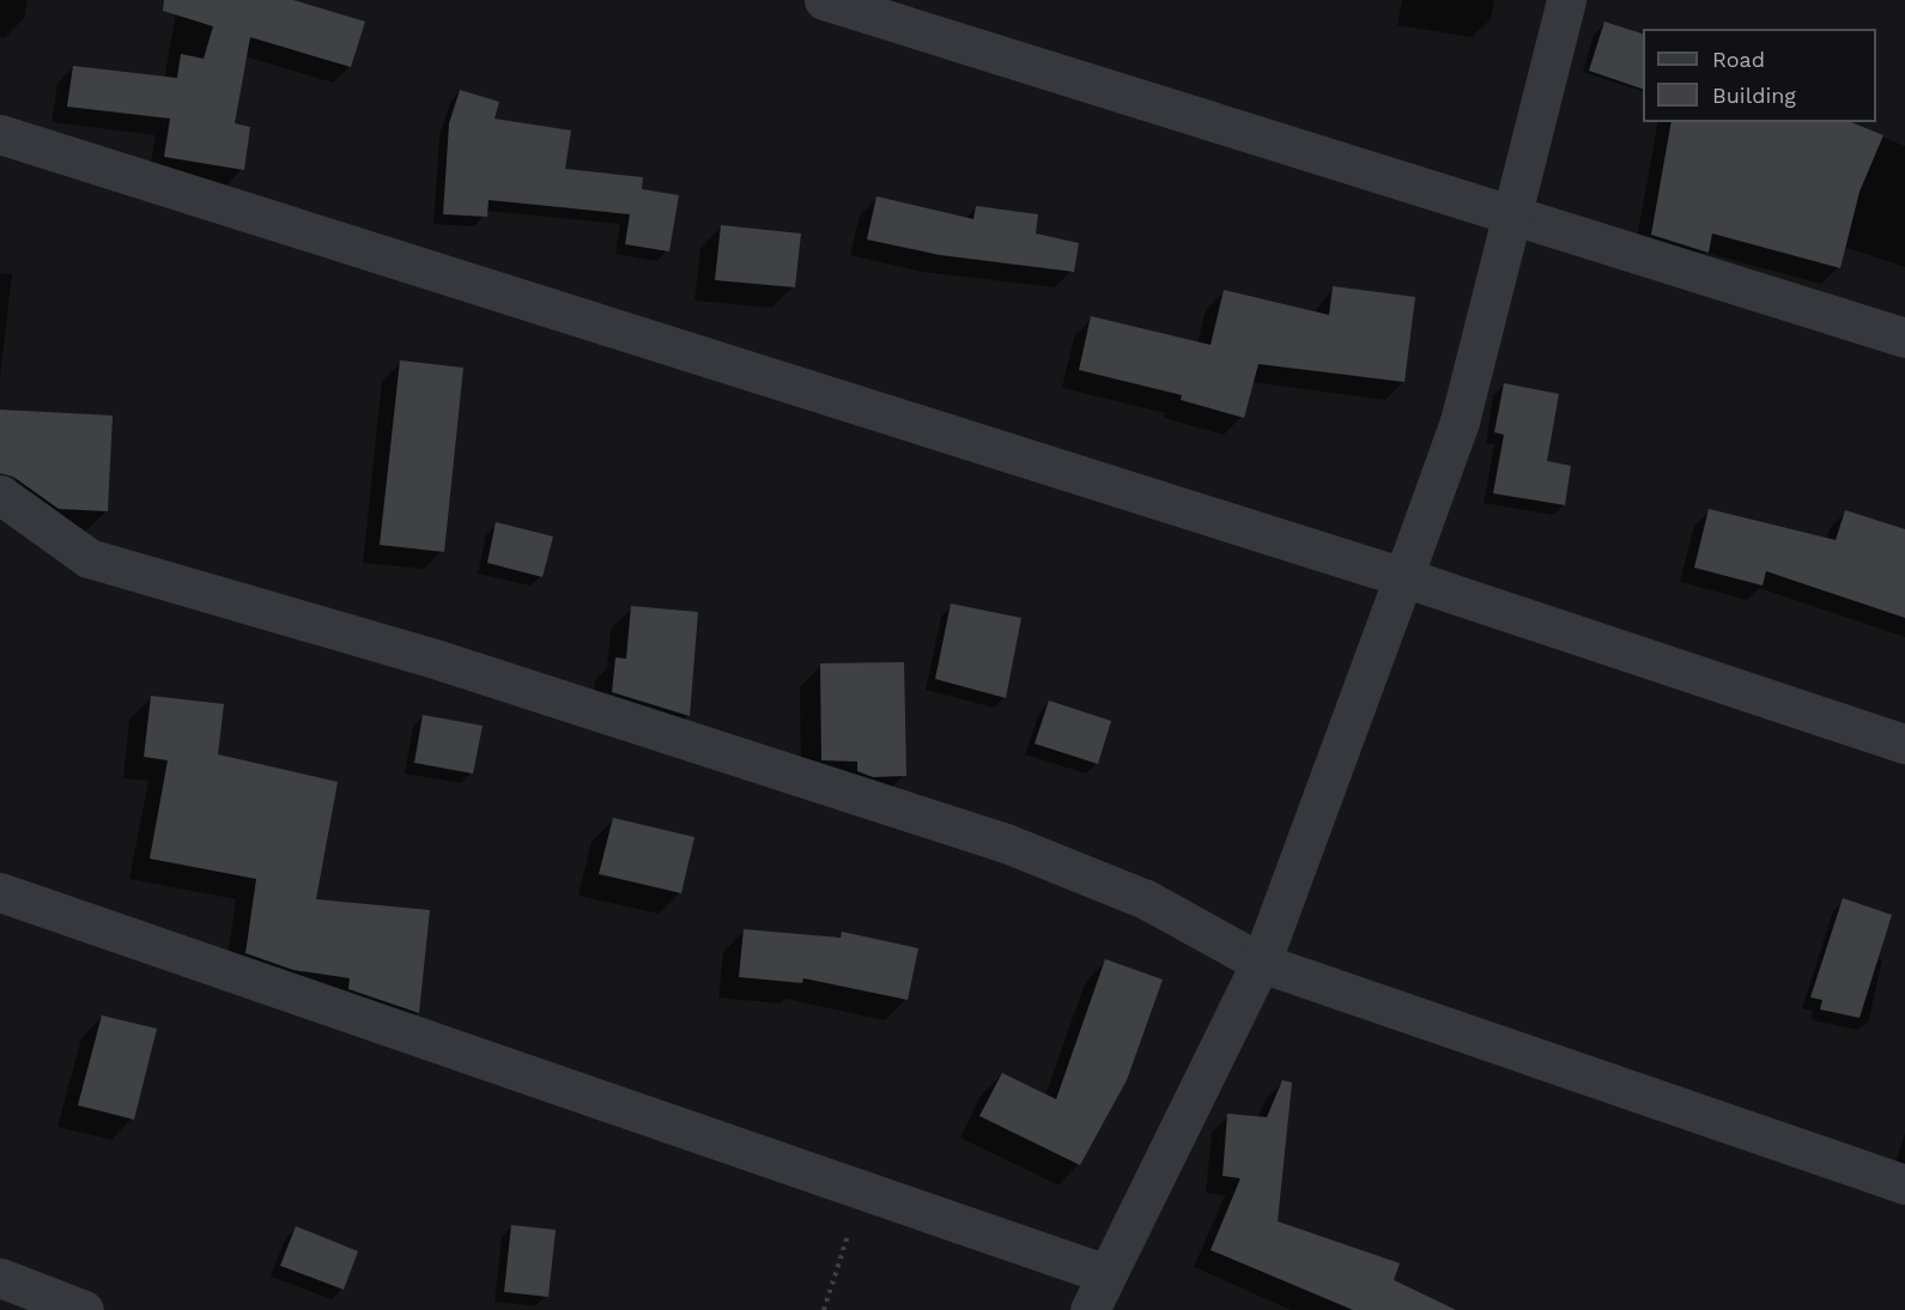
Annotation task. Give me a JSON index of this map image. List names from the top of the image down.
{
  "legend": ["Road", "Building"]
}
